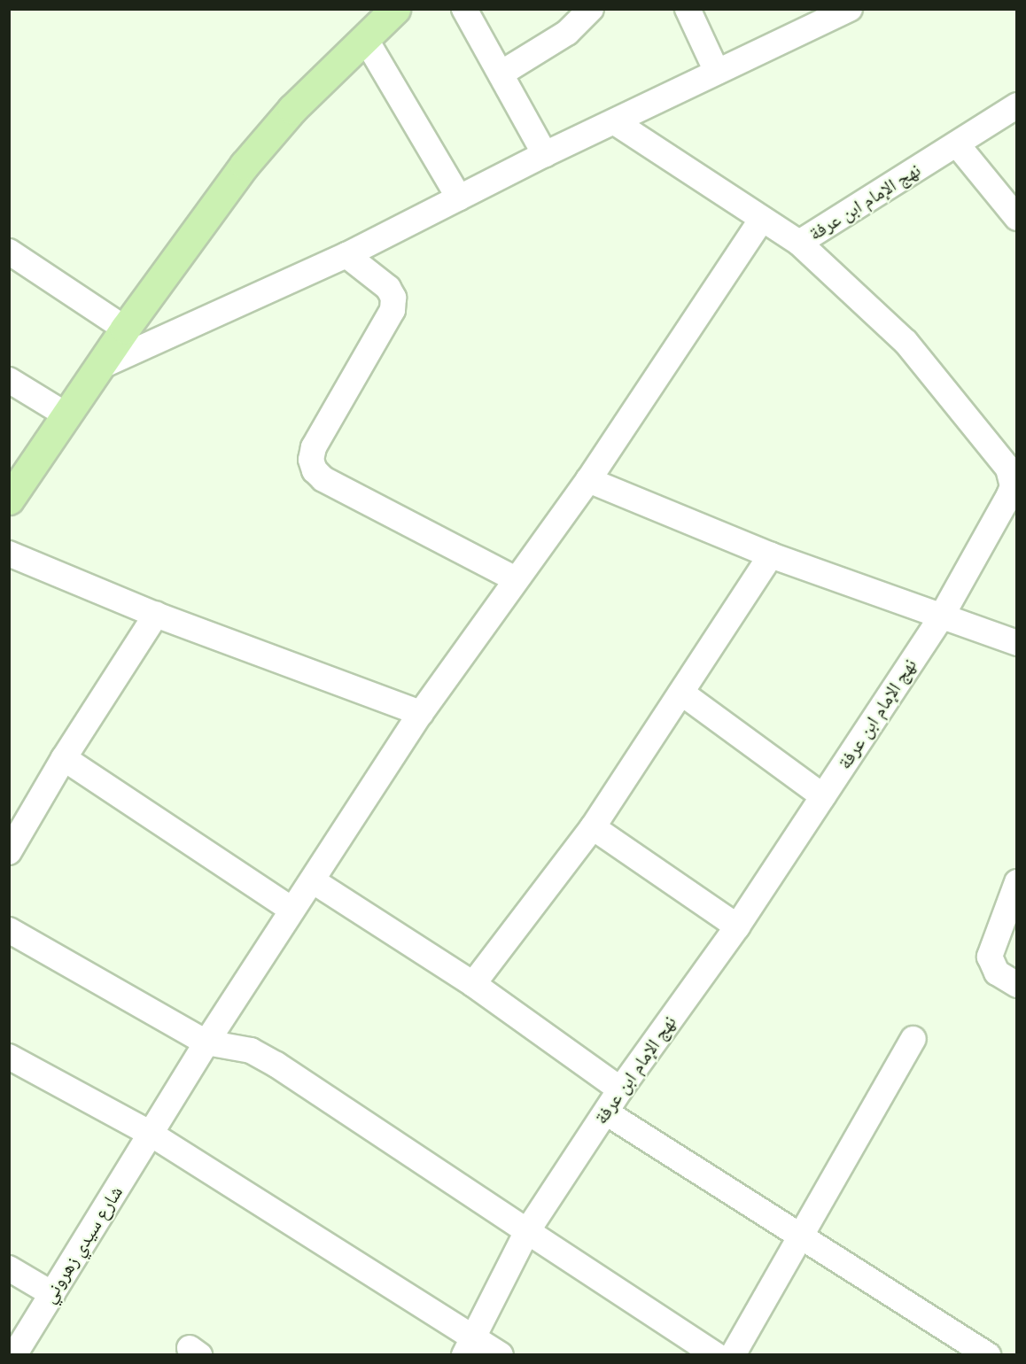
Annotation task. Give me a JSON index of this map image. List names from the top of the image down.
{
  "streets": {
    "street": ["نهج الإمام ابن عرفة", "شارع سيدي زهروني"]
  }
}
